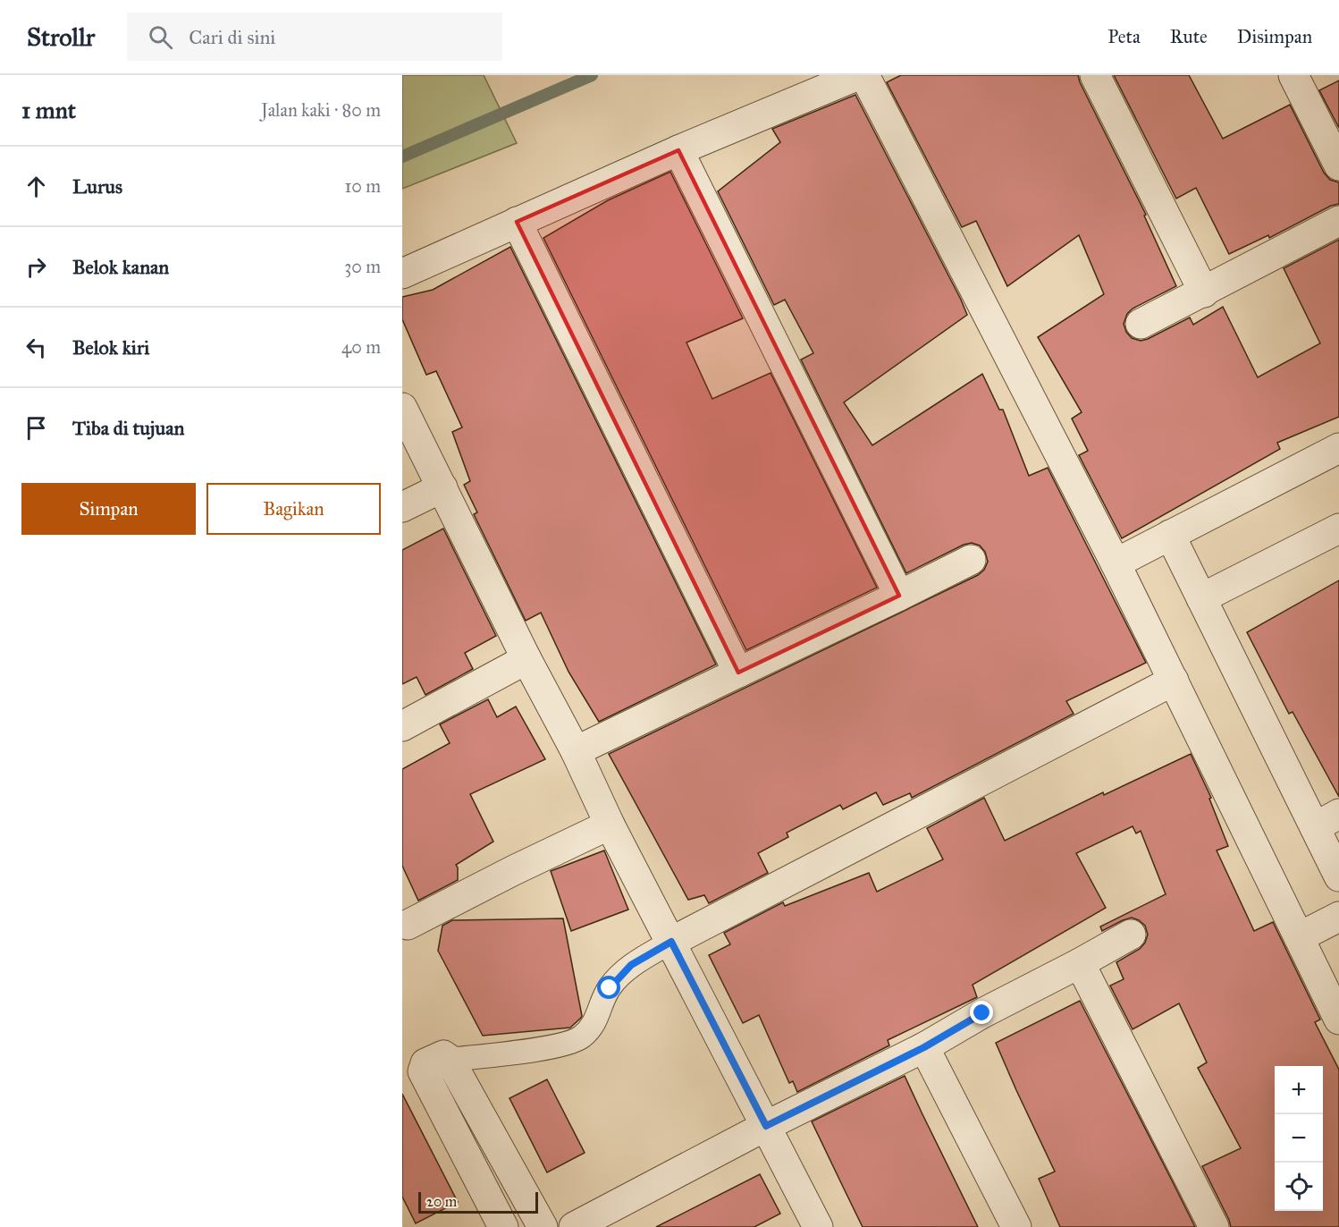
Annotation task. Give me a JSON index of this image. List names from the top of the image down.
{
  "scale_bar": "20 m",
  "page": {
    "header": "Strollr",
    "search": "Cari di sini",
    "nav": ["Peta", "Rute", "Disimpan"],
    "heading": ["1 mnt", "Jalan kaki · 80 m"],
    "list": [
      ["Lurus", "10 m"],
      ["Belok kanan", "30 m"],
      ["Belok kiri", "40 m"],
      "Tiba di tujuan"
    ],
    "buttons": ["Simpan", "Bagikan"],
    "map_buttons": ["+", "−"],
    "scale": "20 m"
  }
}
